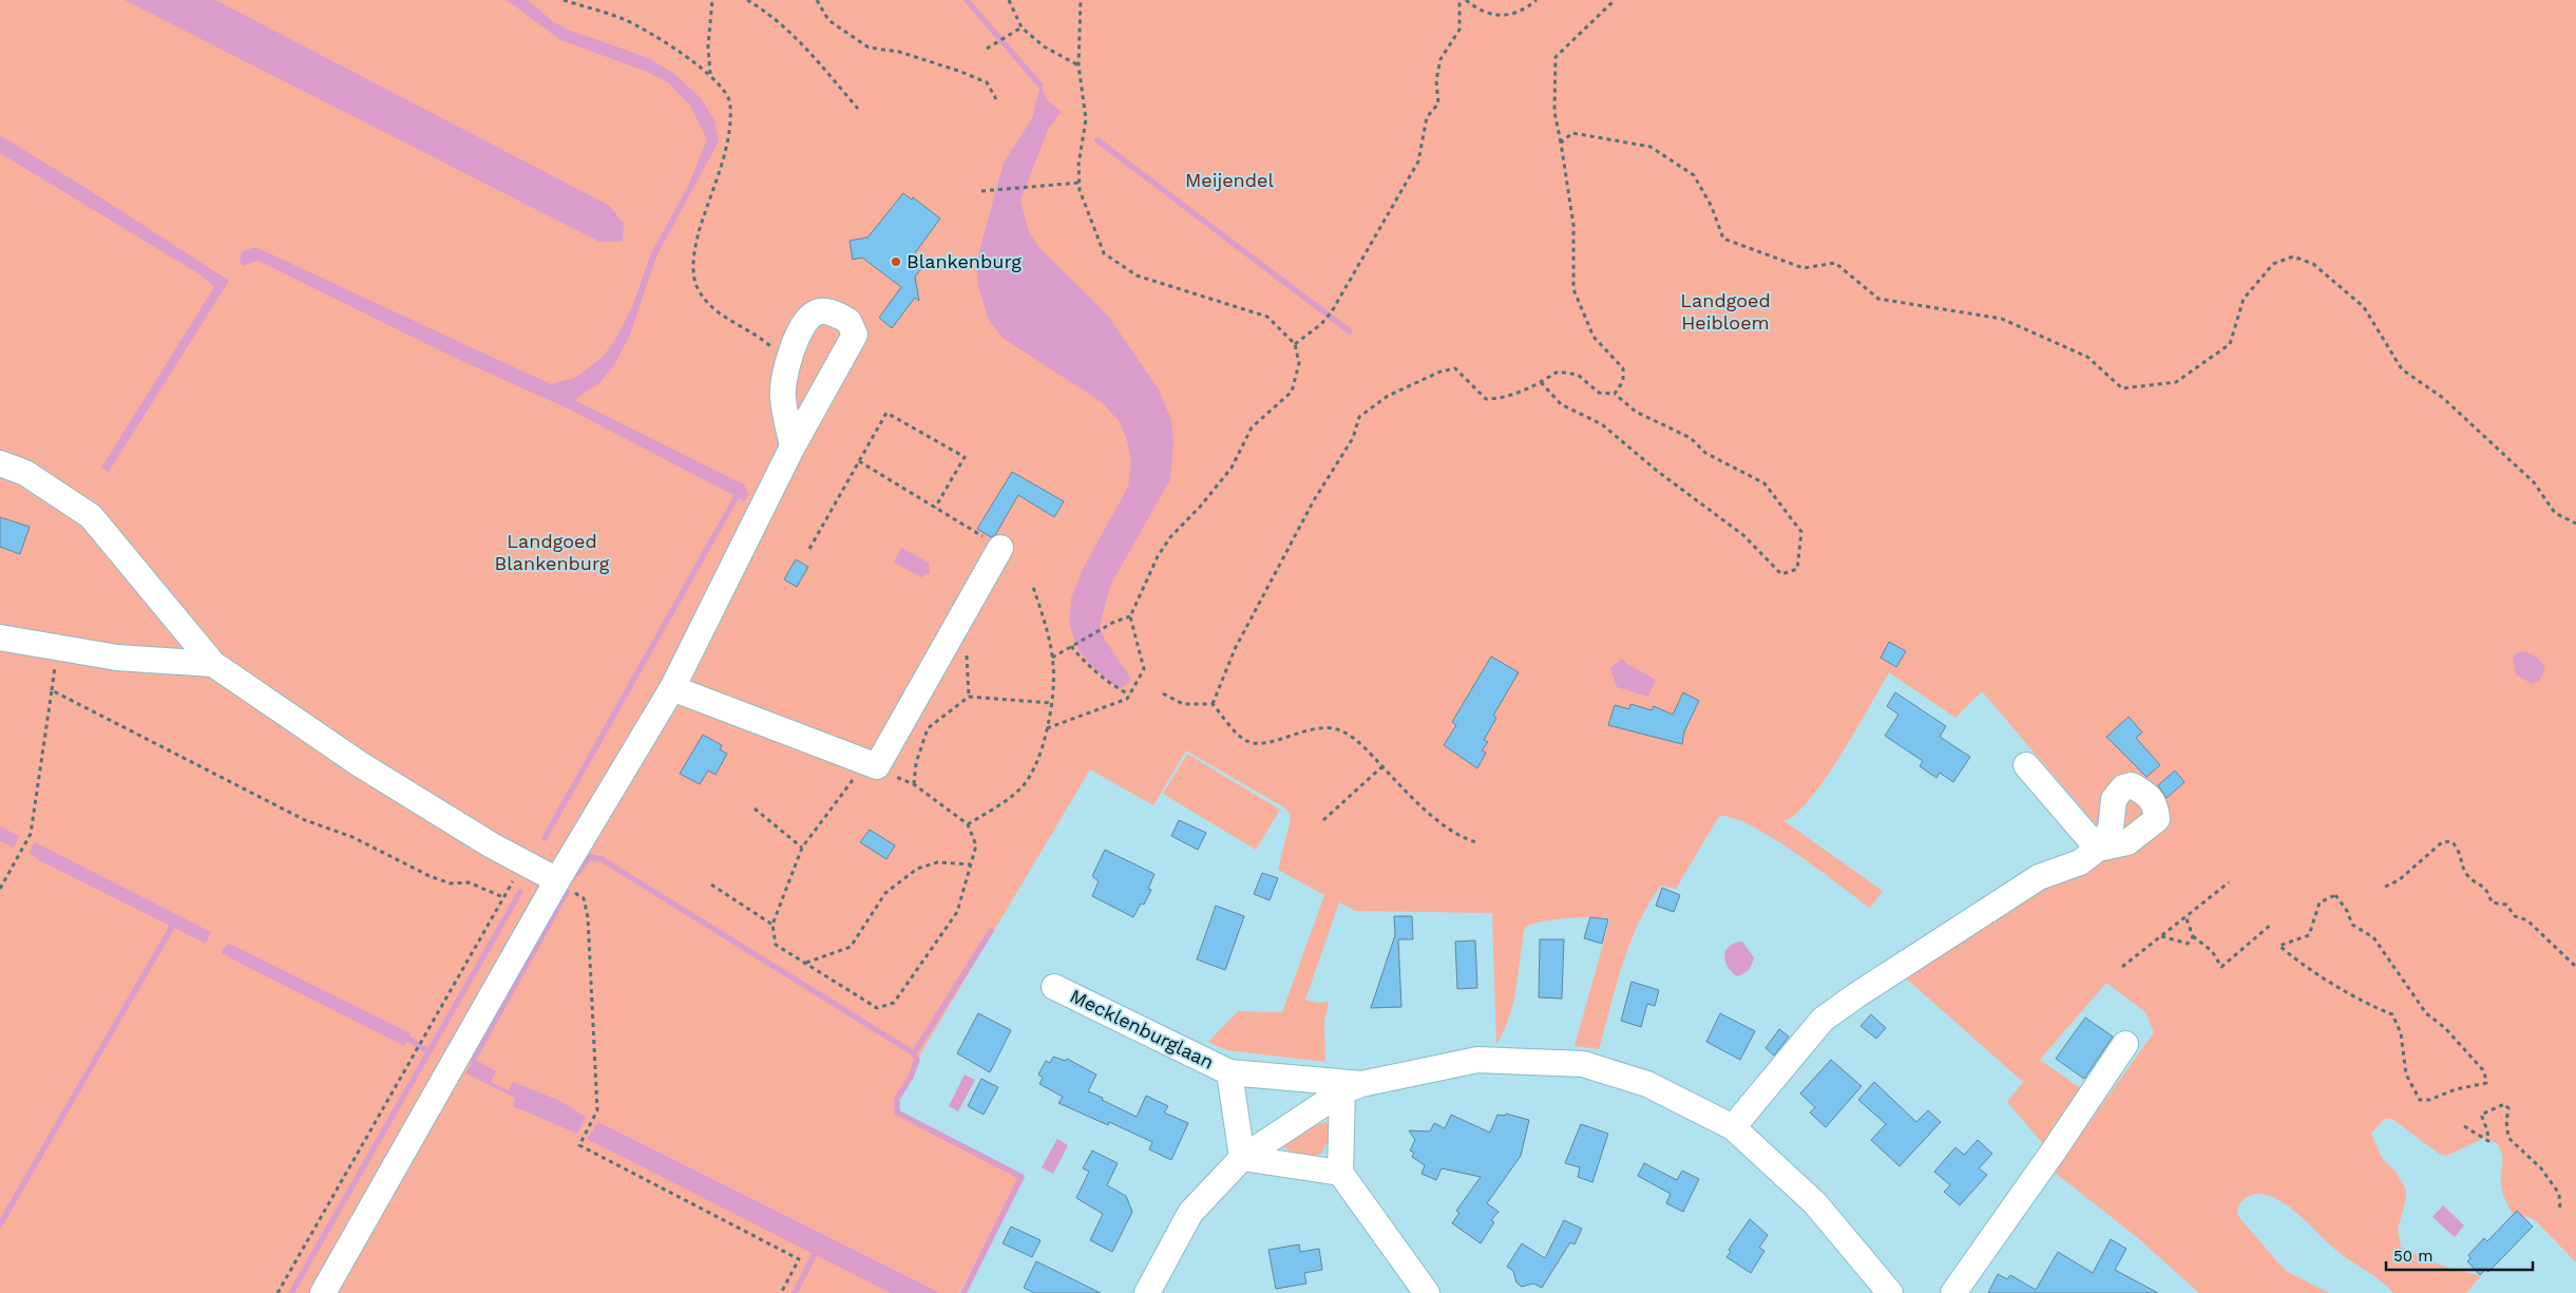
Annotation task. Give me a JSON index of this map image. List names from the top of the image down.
{
  "streets": {
    "street": ["Mecklenburglaan"]
  },
  "parks": ["Meijendel", "Landgoed Heibloem", "Landgoed Blankenburg"],
  "places": ["Blankenburg"],
  "scale_bar": "50 m"
}
